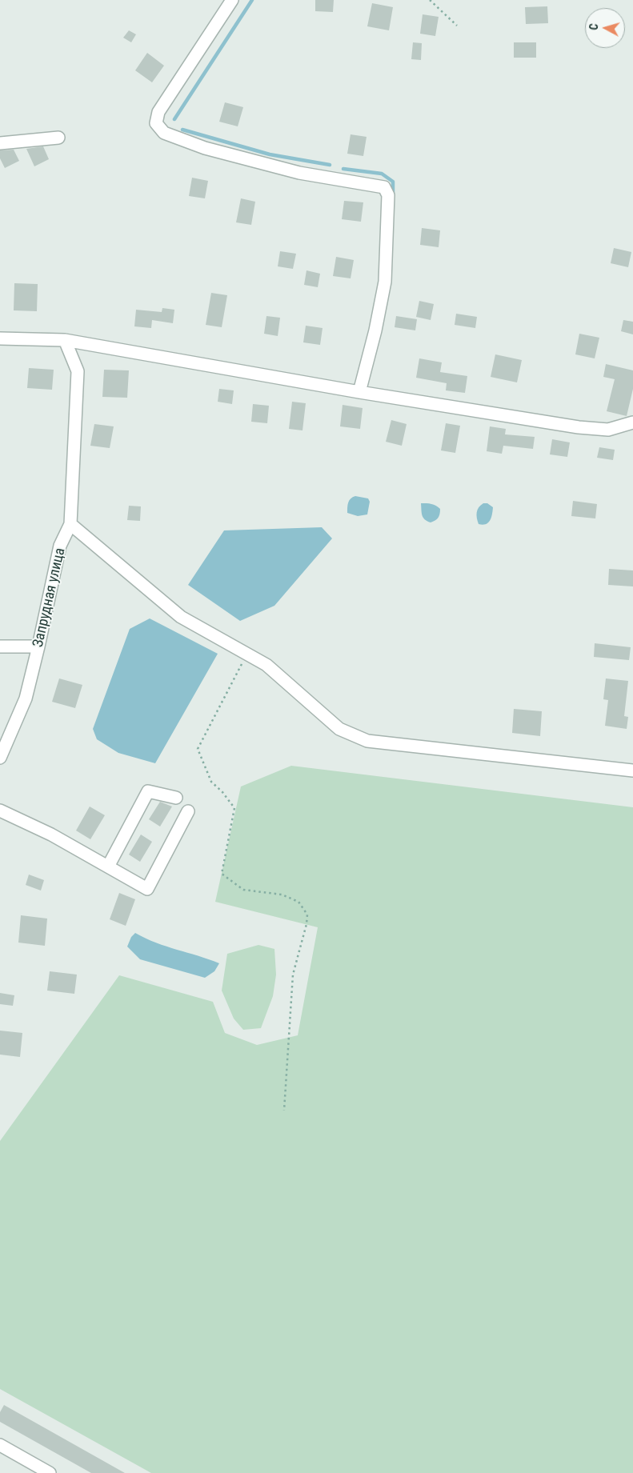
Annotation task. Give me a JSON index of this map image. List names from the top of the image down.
{
  "streets": {
    "street": ["Запрудная улица"]
  },
  "north": "left"
}
